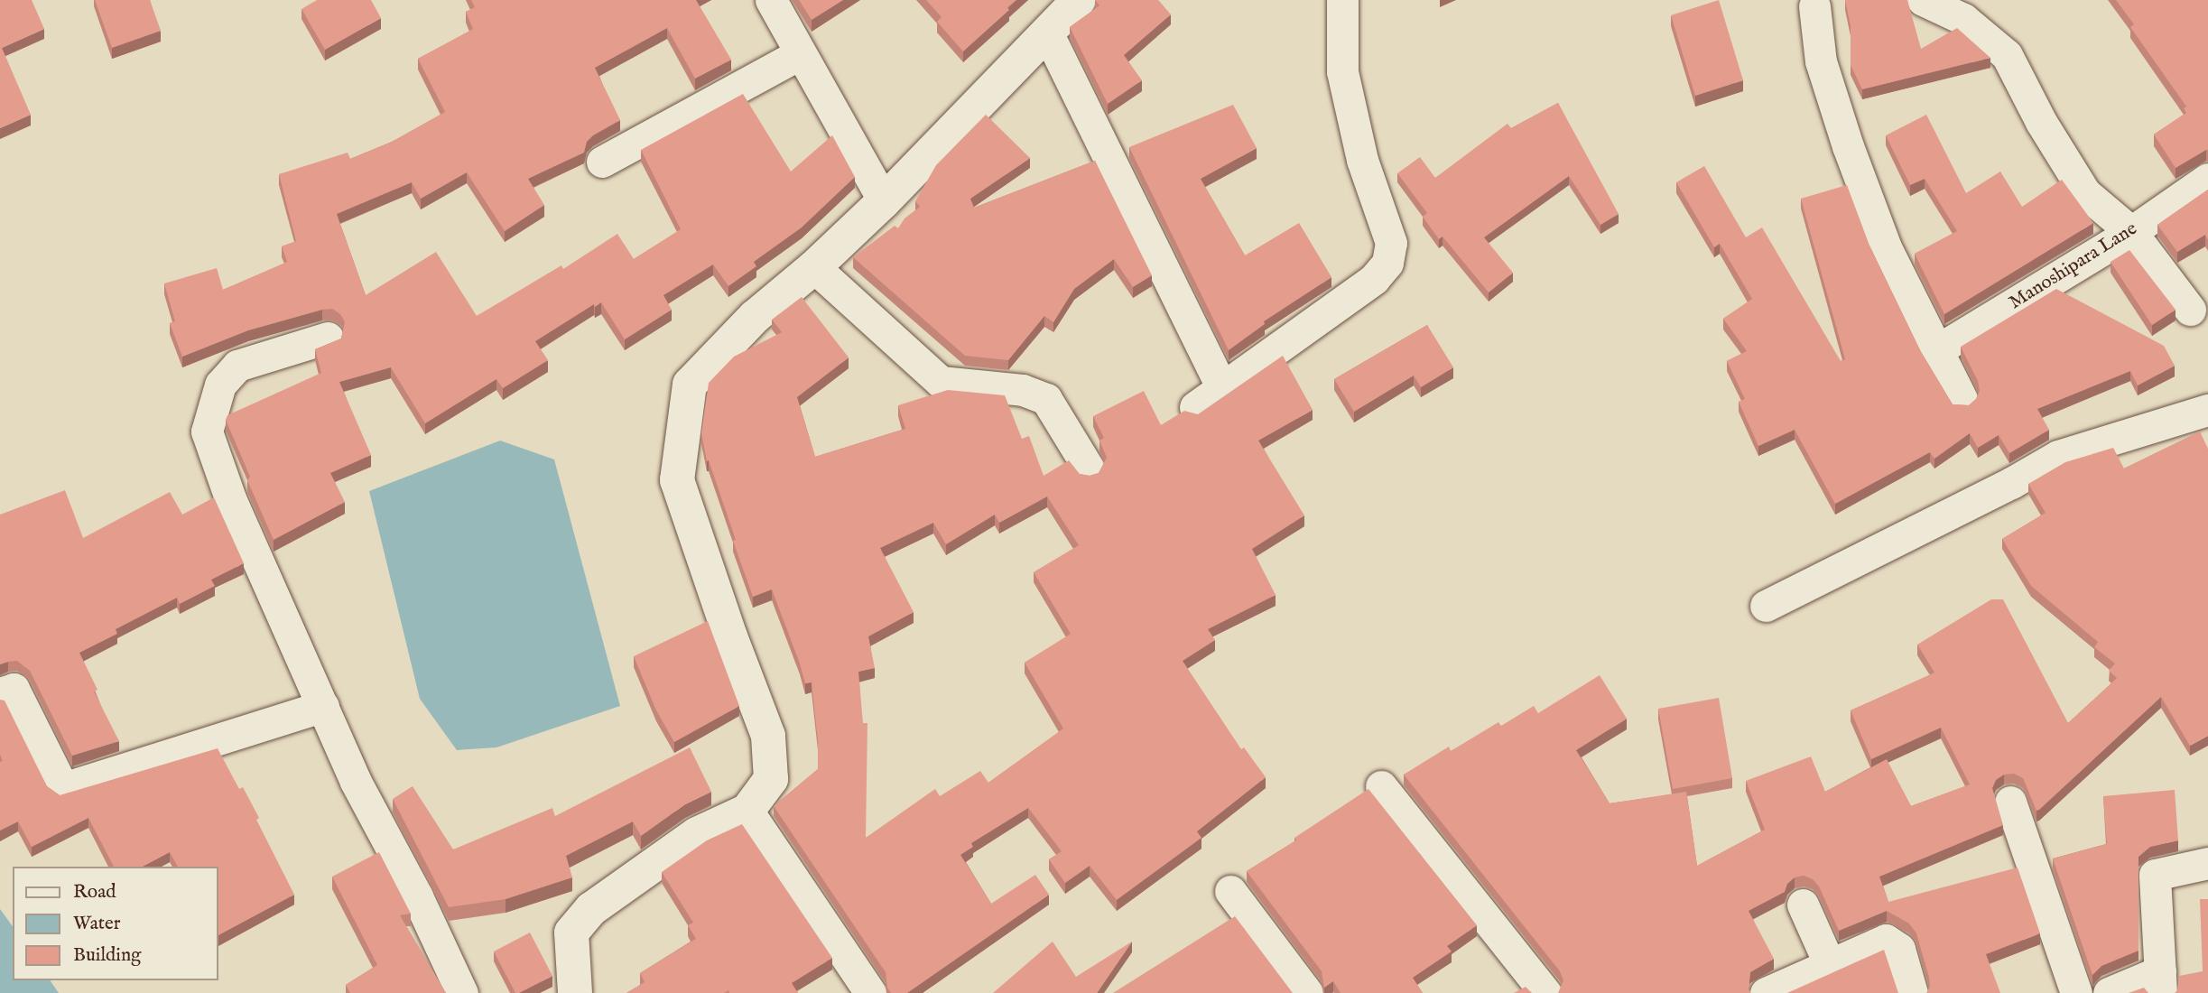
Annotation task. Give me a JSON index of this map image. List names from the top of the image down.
{
  "streets": {
    "street": ["Manoshipara Lane"]
  },
  "legend": ["Road", "Water", "Building"]
}
